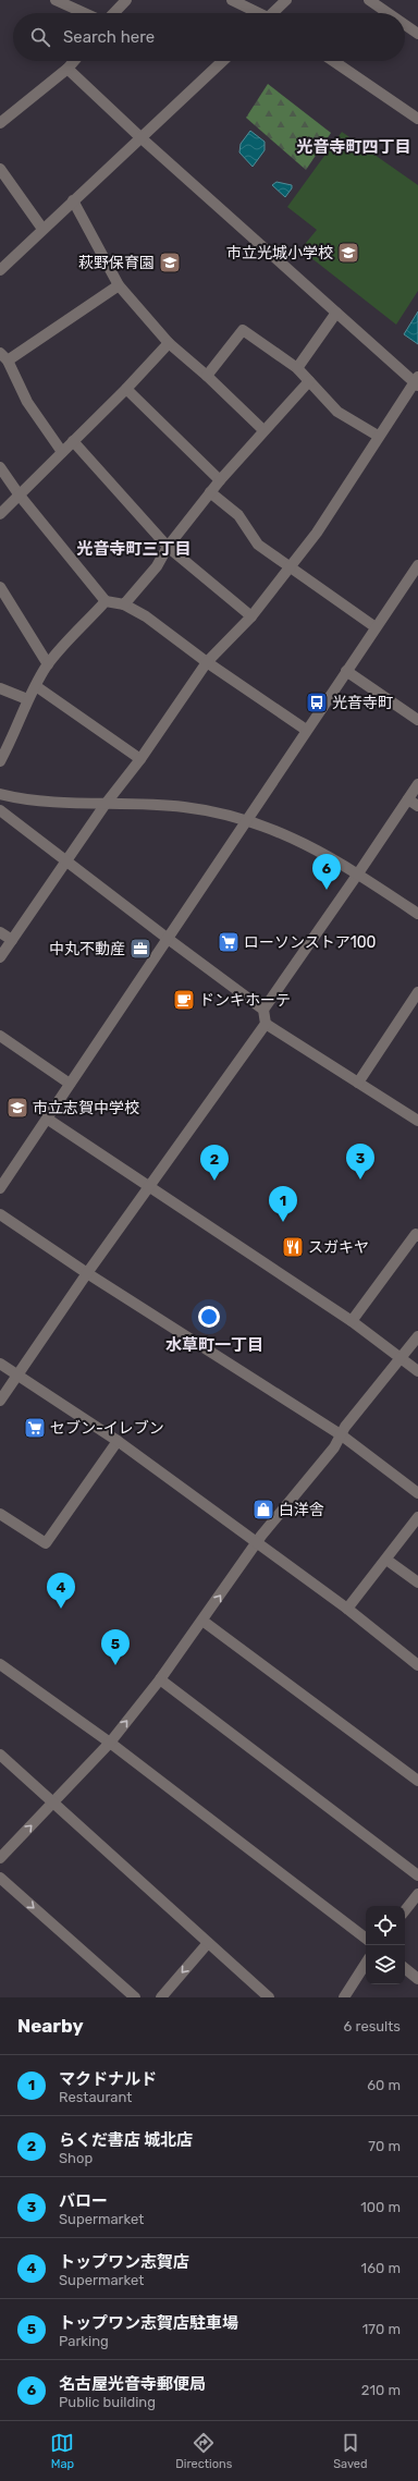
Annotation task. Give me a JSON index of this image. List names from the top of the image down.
{
  "districts": ["光音寺町四丁目", "光音寺町三丁目", "水草町一丁目"],
  "places": {
    "school or university": ["市立光城小学校", "萩野保育園", "市立志賀中学校"],
    "bus stop": ["光音寺町"],
    "supermarket": ["ローソンストア100", "セブン-イレブン"],
    "office": ["中丸不動産"],
    "cafe": ["ドンキホーテ"],
    "restaurant": ["スガキヤ"],
    "shop": ["白洋舎"]
  },
  "page": {
    "search": "Search here",
    "pins": [
      "6",
      "3",
      "2",
      "1",
      "4",
      "5"
    ],
    "heading": ["Nearby", "6 results"],
    "list": [
      {
        "mark": "1",
        "name": "マクドナルド",
        "note": "Restaurant",
        "value": "60 m"
      },
      {
        "mark": "2",
        "name": "らくだ書店 城北店",
        "note": "Shop",
        "value": "70 m"
      },
      {
        "mark": "3",
        "name": "バロー",
        "note": "Supermarket",
        "value": "100 m"
      },
      {
        "mark": "4",
        "name": "トップワン志賀店",
        "note": "Supermarket",
        "value": "160 m"
      },
      {
        "mark": "5",
        "name": "トップワン志賀店駐車場",
        "note": "Parking",
        "value": "170 m"
      },
      {
        "mark": "6",
        "name": "名古屋光音寺郵便局",
        "note": "Public building",
        "value": "210 m"
      }
    ],
    "nav": ["Map", "Directions", "Saved"]
  }
}
